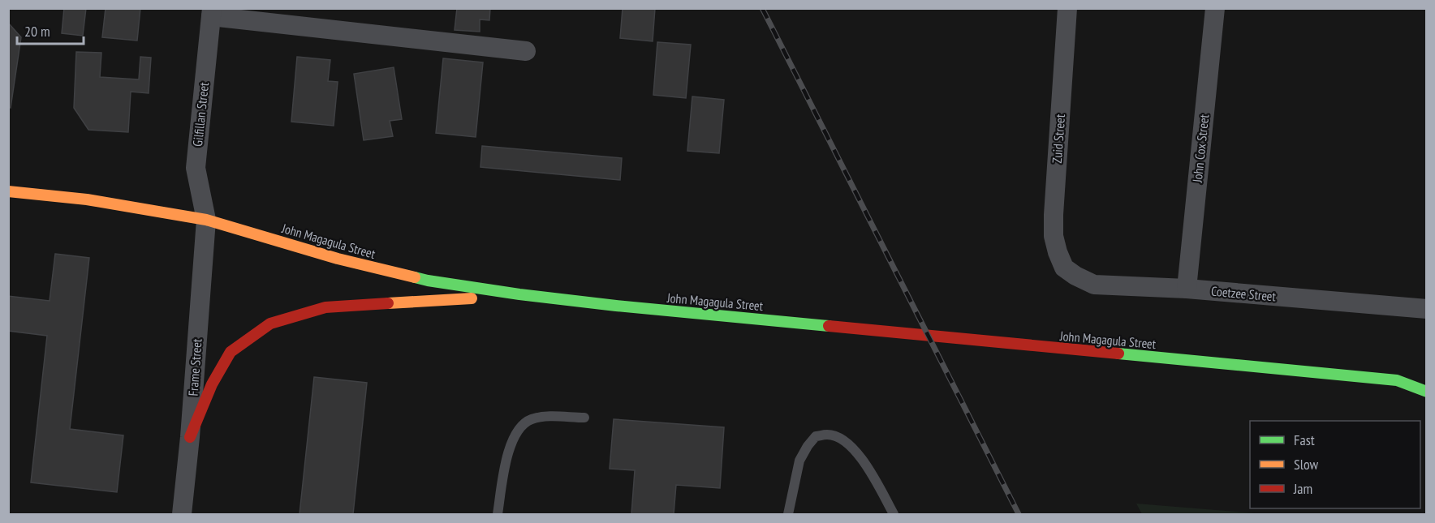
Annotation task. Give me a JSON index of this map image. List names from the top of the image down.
{
  "streets": {
    "street": [
      "Gilfillan Street",
      "Zuid Street",
      "John Cox Street",
      "John Magagula Street",
      "Coetzee Street",
      "Frame Street"
    ]
  },
  "crossings": [
    ["Gilfillan Street", "John Magagula Street"],
    ["Gilfillan Street", "Frame Street"],
    ["Zuid Street", "Coetzee Street"],
    ["John Cox Street", "Coetzee Street"],
    ["John Magagula Street", "Frame Street"]
  ],
  "legend": ["Fast", "Slow", "Jam"],
  "scale_bar": "20 m"
}
